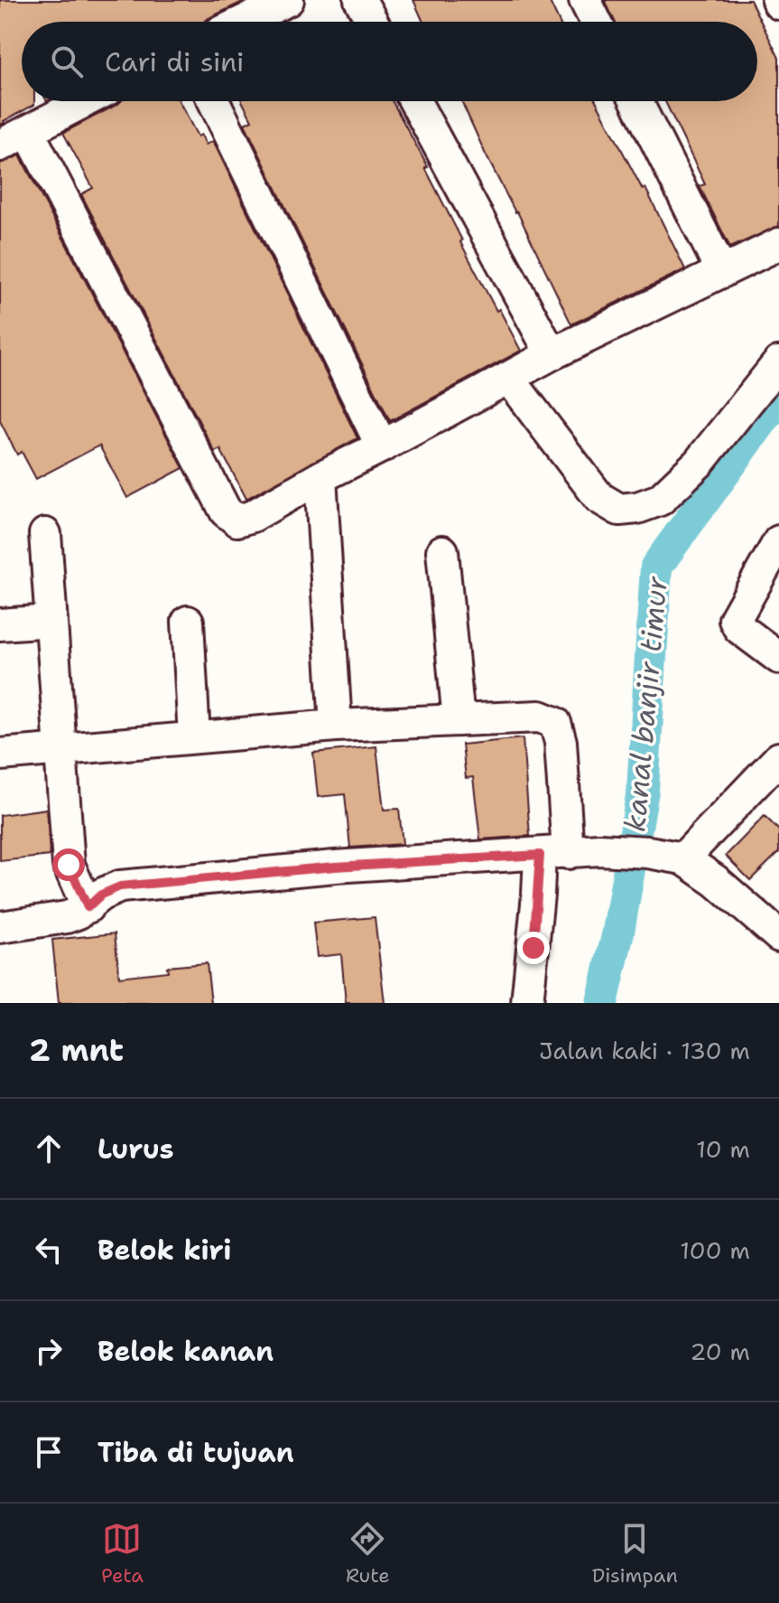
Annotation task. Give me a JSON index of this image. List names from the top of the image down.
{
  "water": ["kanal banjir timur"],
  "page": {
    "search": "Cari di sini",
    "heading": ["2 mnt", "Jalan kaki · 130 m"],
    "list": [
      ["Lurus", "10 m"],
      ["Belok kiri", "100 m"],
      ["Belok kanan", "20 m"],
      "Tiba di tujuan"
    ],
    "nav": ["Peta", "Rute", "Disimpan"]
  }
}
